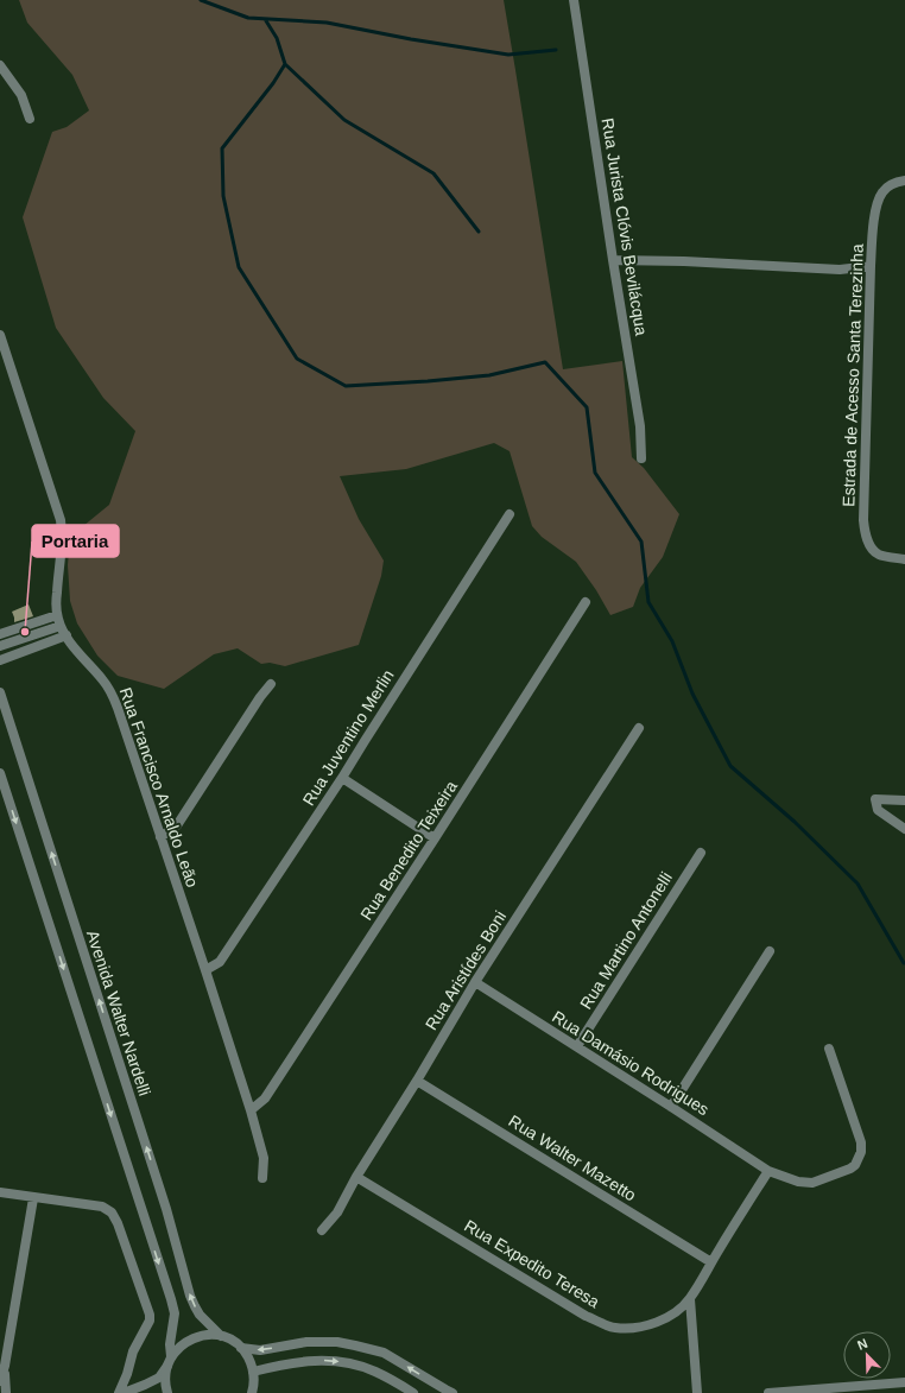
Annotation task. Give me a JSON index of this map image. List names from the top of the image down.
{
  "streets": {
    "street": [
      "Rua Jurista Clóvis Bevilácqua",
      "Estrada de Acesso Santa Terezinha",
      "Rua Juventino Merlin",
      "Rua Francisco Arnaldo Leão",
      "Rua Benedito Teixeira",
      "Rua Martino Antonelli",
      "Rua Aristídes Boni",
      "Avenida Walter Nardelli",
      "Rua Damásio Rodrigues",
      "Rua Walter Mazetto",
      "Rua Expedito Teresa"
    ]
  },
  "crossings": [
    ["Rua Juventino Merlin", "Rua Francisco Arnaldo Leão"],
    ["Rua Francisco Arnaldo Leão", "Rua Benedito Teixeira"],
    ["Rua Martino Antonelli", "Rua Damásio Rodrigues"],
    ["Rua Aristídes Boni", "Rua Damásio Rodrigues"],
    ["Rua Aristídes Boni", "Rua Walter Mazetto"],
    ["Rua Aristídes Boni", "Rua Expedito Teresa"],
    ["Rua Damásio Rodrigues", "Rua Expedito Teresa"],
    ["Rua Walter Mazetto", "Rua Expedito Teresa"]
  ],
  "places": ["Portaria"],
  "north": "top left"
}
